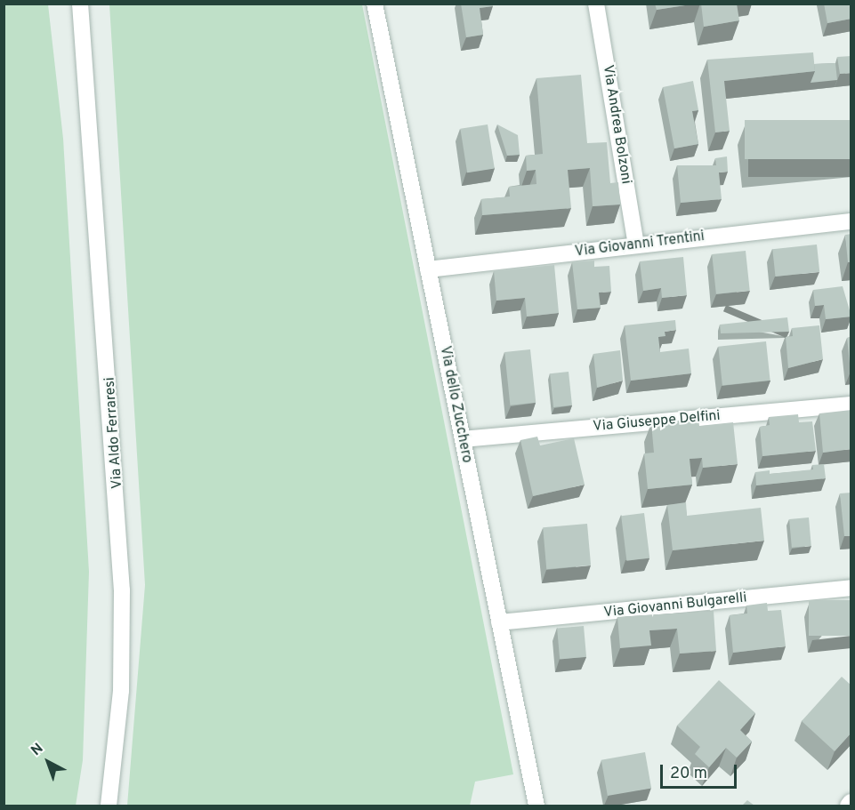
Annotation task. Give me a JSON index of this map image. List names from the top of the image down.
{
  "streets": {
    "street": [
      "Via Andrea Bolzoni",
      "Via Giovanni Trentini",
      "Via dello Zucchero",
      "Via Giuseppe Delfini",
      "Via Aldo Ferraresi",
      "Via Giovanni Bulgarelli"
    ]
  },
  "crossings": [
    ["Via Andrea Bolzoni", "Via Giovanni Trentini"],
    ["Via Giovanni Trentini", "Via dello Zucchero"],
    ["Via dello Zucchero", "Via Giuseppe Delfini"],
    ["Via dello Zucchero", "Via Giovanni Bulgarelli"]
  ],
  "scale_bar": "20 m",
  "north": "top left"
}
